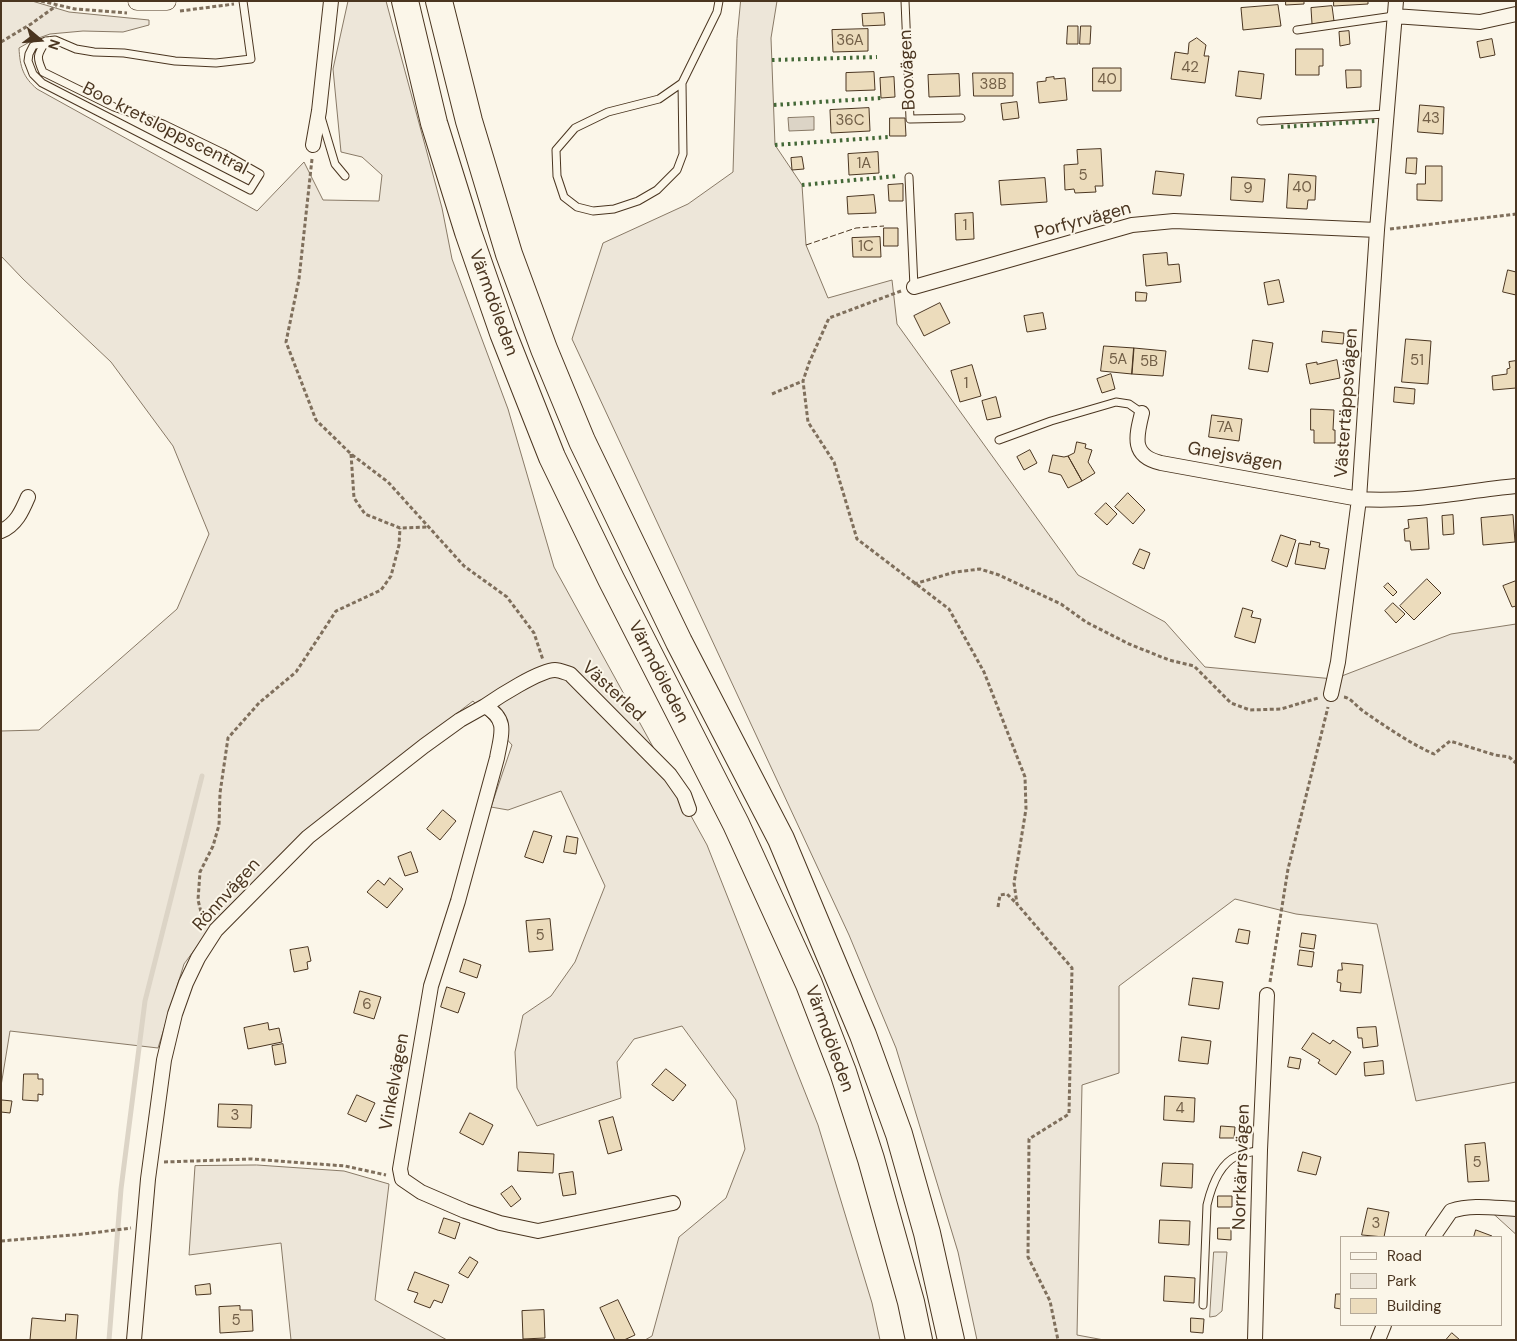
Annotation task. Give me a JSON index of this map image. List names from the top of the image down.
{
  "streets": {
    "highway": ["Värmdöleden"],
    "street": [
      "Porfyrvägen",
      "Västertäppsvägen",
      "Gnejsvägen",
      "Västerled",
      "Rönnvägen",
      "Vinkelvägen",
      "Norrkärrsvägen"
    ],
    "lane": ["Boovägen", "Boo kretsloppscentral"]
  },
  "crossings": [
    ["Porfyrvägen", "Västertäppsvägen"],
    ["Västertäppsvägen", "Gnejsvägen"],
    ["Rönnvägen", "Vinkelvägen"]
  ],
  "house_numbers": [
    "36A",
    "42",
    "40",
    "38B",
    "43",
    "36C",
    "1A",
    "5",
    "40",
    "9",
    "1",
    "1C",
    "5A",
    "51",
    "5B",
    "1",
    "7A",
    "5",
    "6",
    "4",
    "3",
    "5",
    "3",
    "5"
  ],
  "legend": ["Road", "Park", "Building"],
  "north": "right"
}
